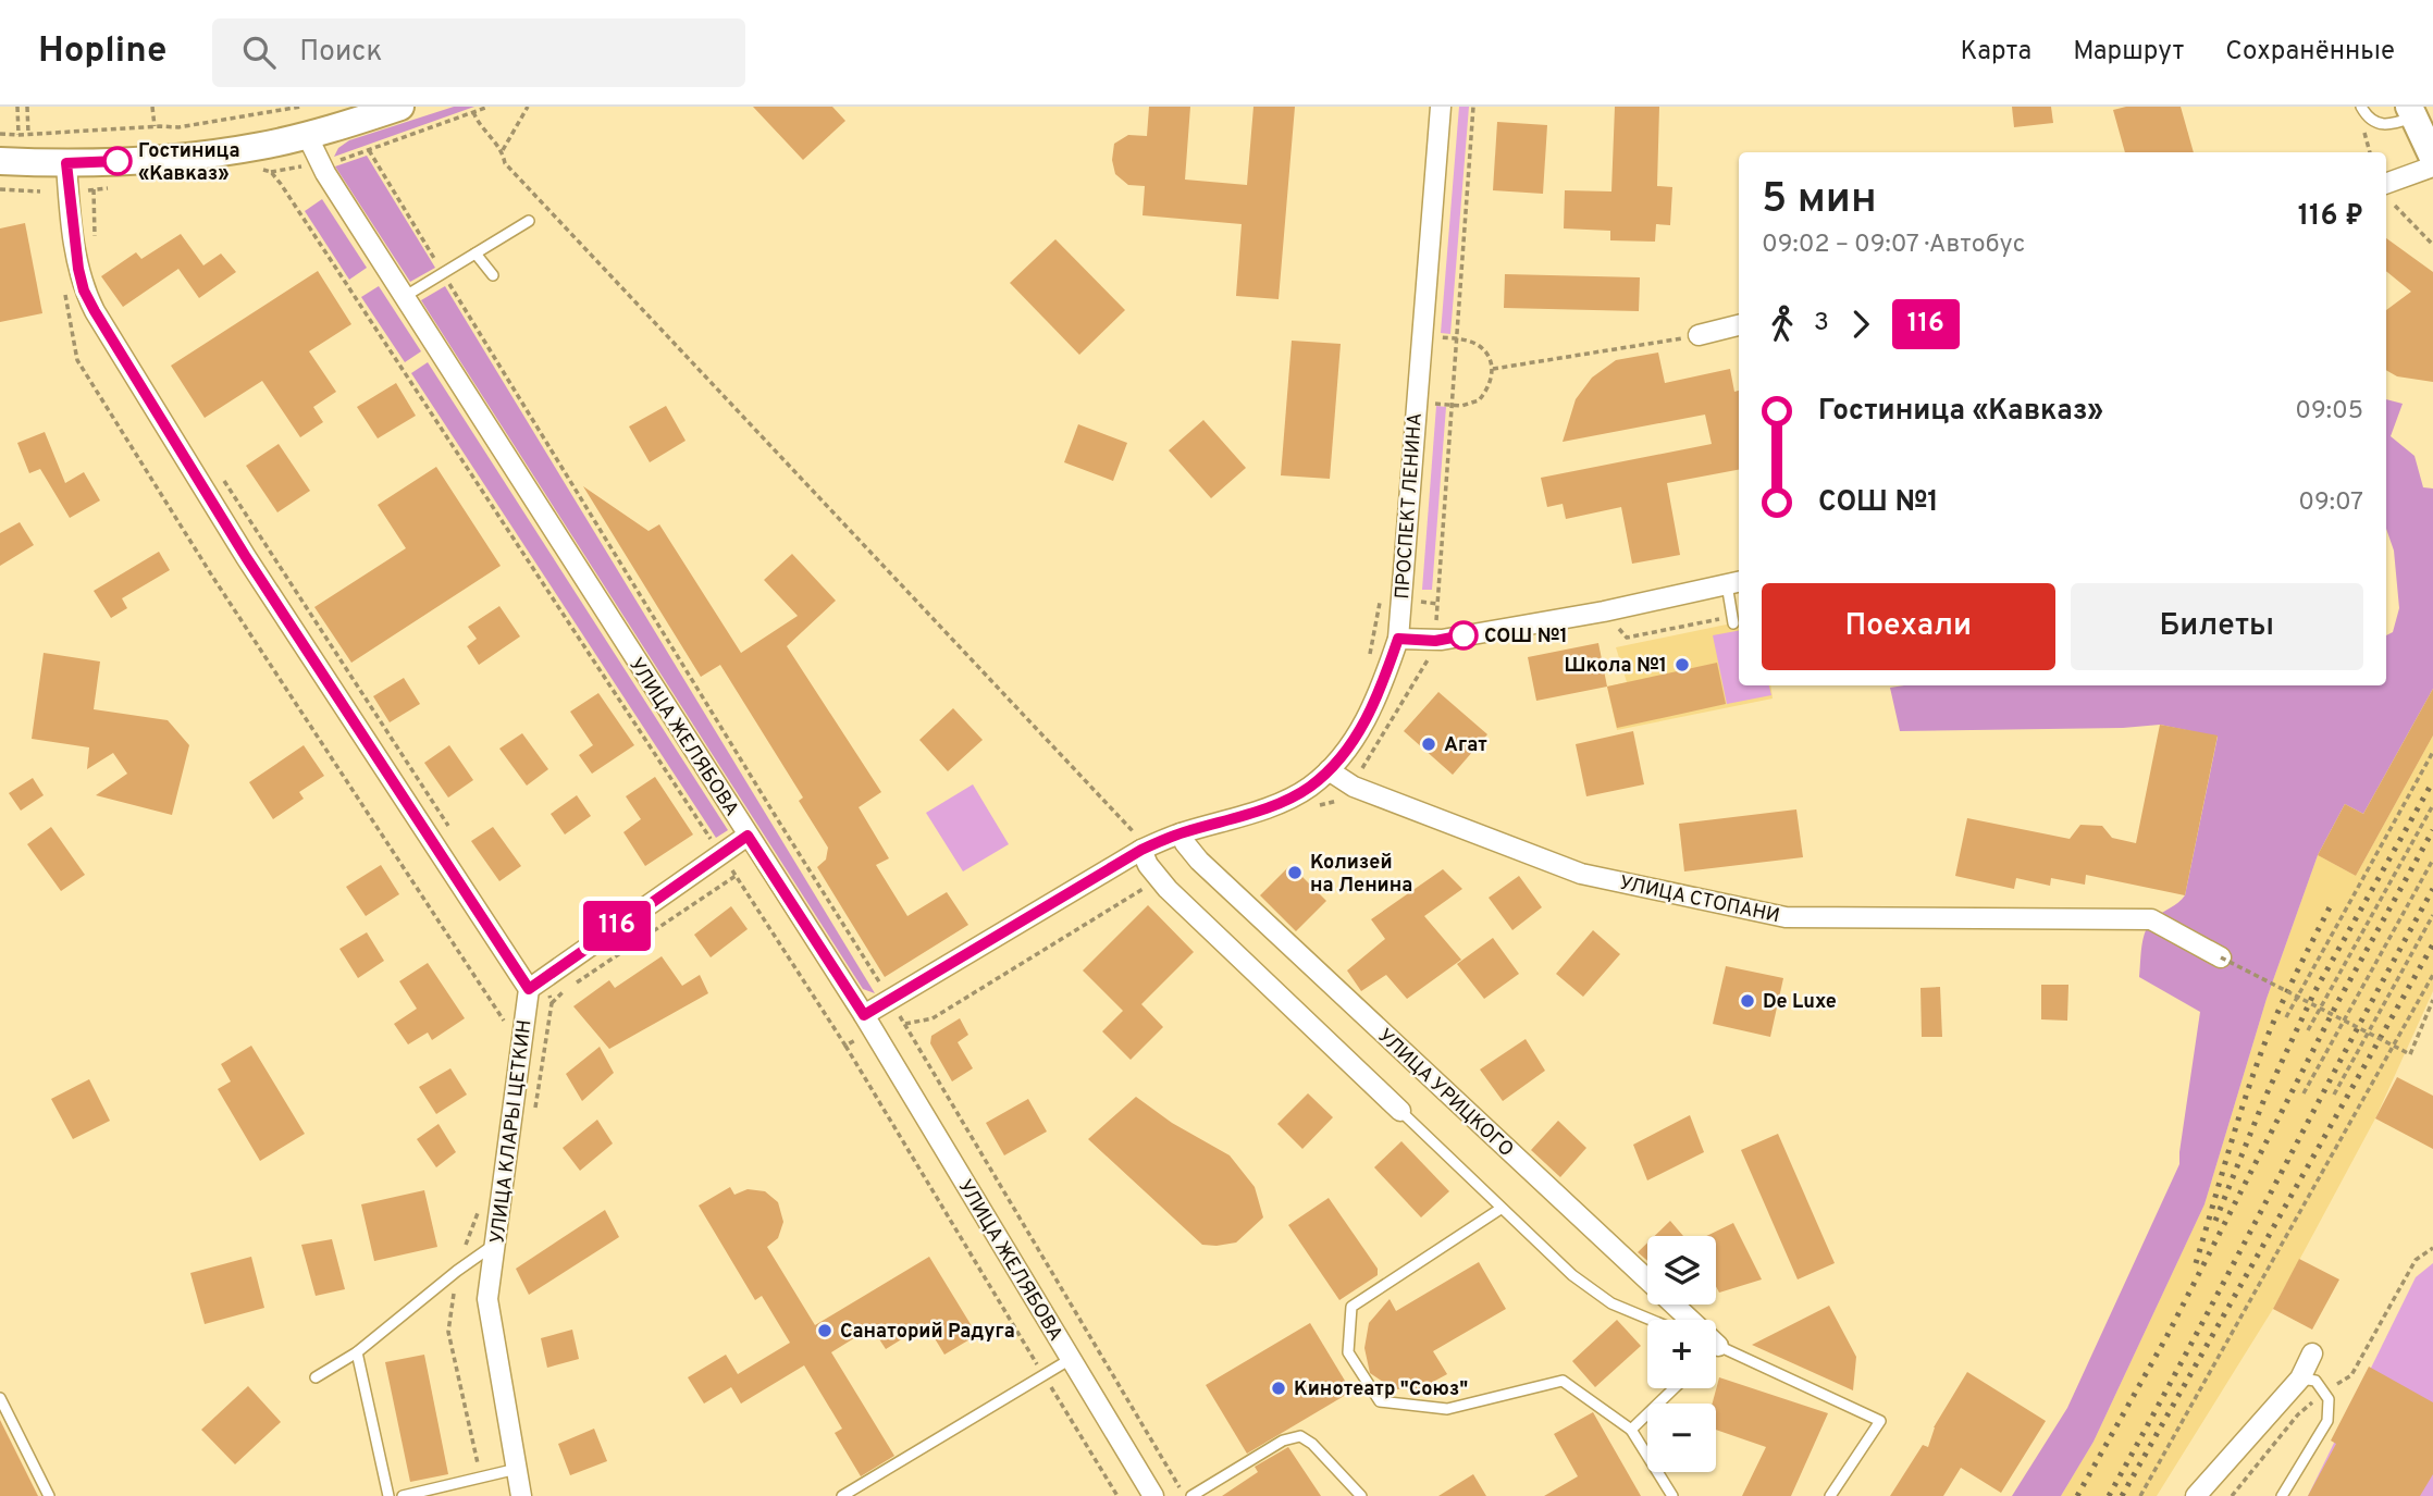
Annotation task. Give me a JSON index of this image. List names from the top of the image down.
{
  "streets": {
    "street": [
      "ПРОСПЕКТ ЛЕНИНА",
      "УЛИЦА ЖЕЛЯБОВА",
      "УЛИЦА СТОПАНИ",
      "УЛИЦА УРИЦКОГО",
      "УЛИЦА КЛАРЫ ЦЕТКИН"
    ]
  },
  "crossings": [
    ["ПРОСПЕКТ ЛЕНИНА", "УЛИЦА ЖЕЛЯБОВА"],
    ["ПРОСПЕКТ ЛЕНИНА", "УЛИЦА СТОПАНИ"],
    ["ПРОСПЕКТ ЛЕНИНА", "УЛИЦА УРИЦКОГО"]
  ],
  "places": [
    "Гостиница «Кавказ»",
    "СОШ №1",
    "Школа №1",
    "Агат",
    "Колизей на Ленина",
    "De Luxe",
    "Cанаторий Радуга",
    "Кинотеатр \"Союз\""
  ],
  "lines": ["bus line 116"],
  "page": {
    "header": "Hopline",
    "search": "Поиск",
    "nav": ["Карта", "Маршрут", "Сохранённые"],
    "on_map": "116",
    "heading": ["5 мин", "09:02 – 09:07 · Автобус", "116 ₽"],
    "legs": ["3", "116"],
    "list": [
      {
        "name": "Гостиница «Кавказ»",
        "value": "09:05"
      },
      {
        "name": "СОШ №1",
        "value": "09:07"
      }
    ],
    "buttons": ["Поехали", "Билеты"],
    "map_buttons": ["+", "−"]
  }
}
